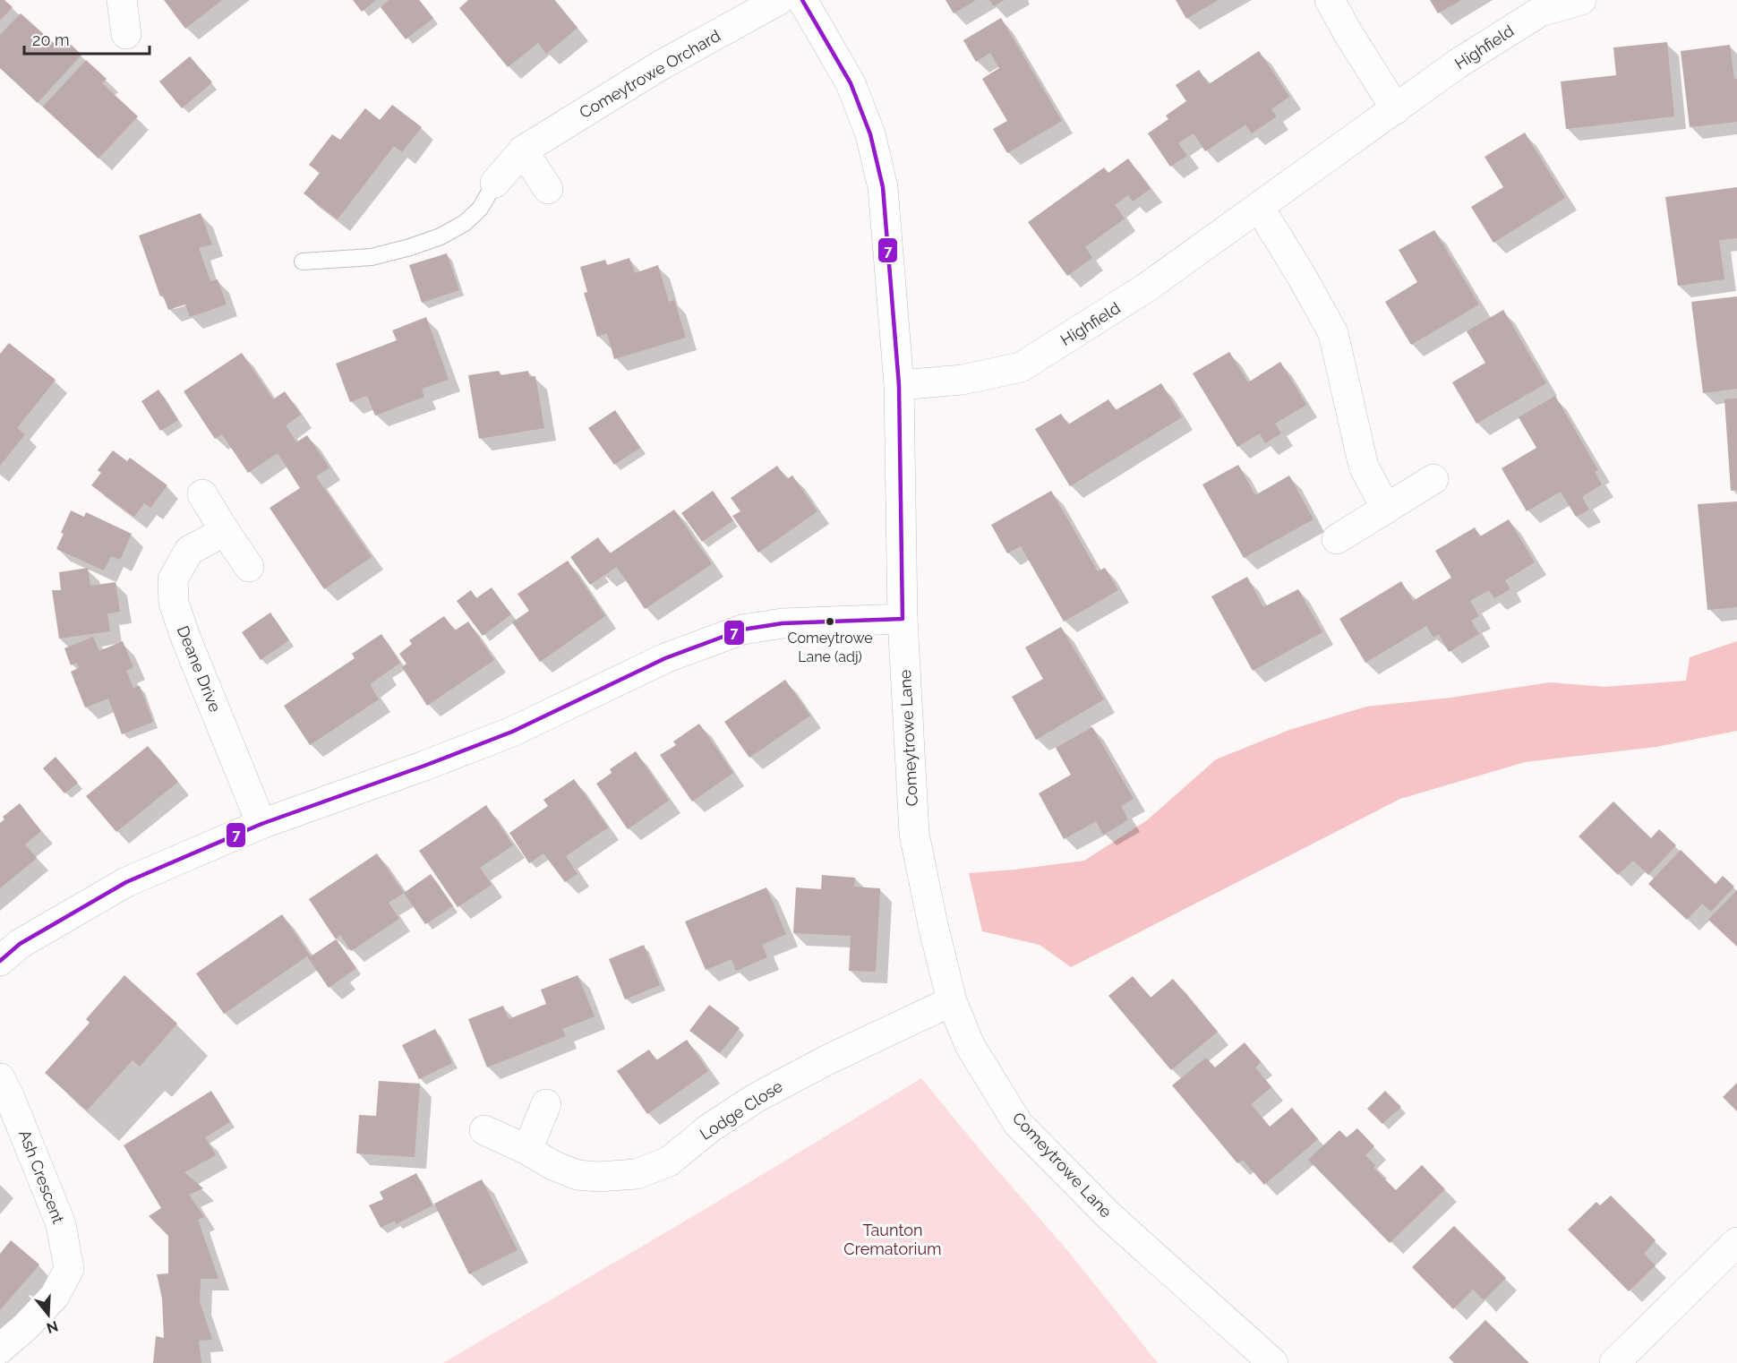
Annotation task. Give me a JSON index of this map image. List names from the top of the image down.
{
  "streets": {
    "street": [
      "Highfield",
      "Comeytrowe Orchard",
      "Deane Drive",
      "Comeytrowe Lane",
      "Lodge Close",
      "Ash Crescent"
    ]
  },
  "crossings": [
    ["Highfield", "Comeytrowe Lane"],
    ["Comeytrowe Lane", "Lodge Close"]
  ],
  "parks": ["Taunton Crematorium"],
  "places": ["Comeytrowe Lane (adj)"],
  "lines": ["transit line 7"],
  "scale_bar": "20 m",
  "north": "bottom"
}
